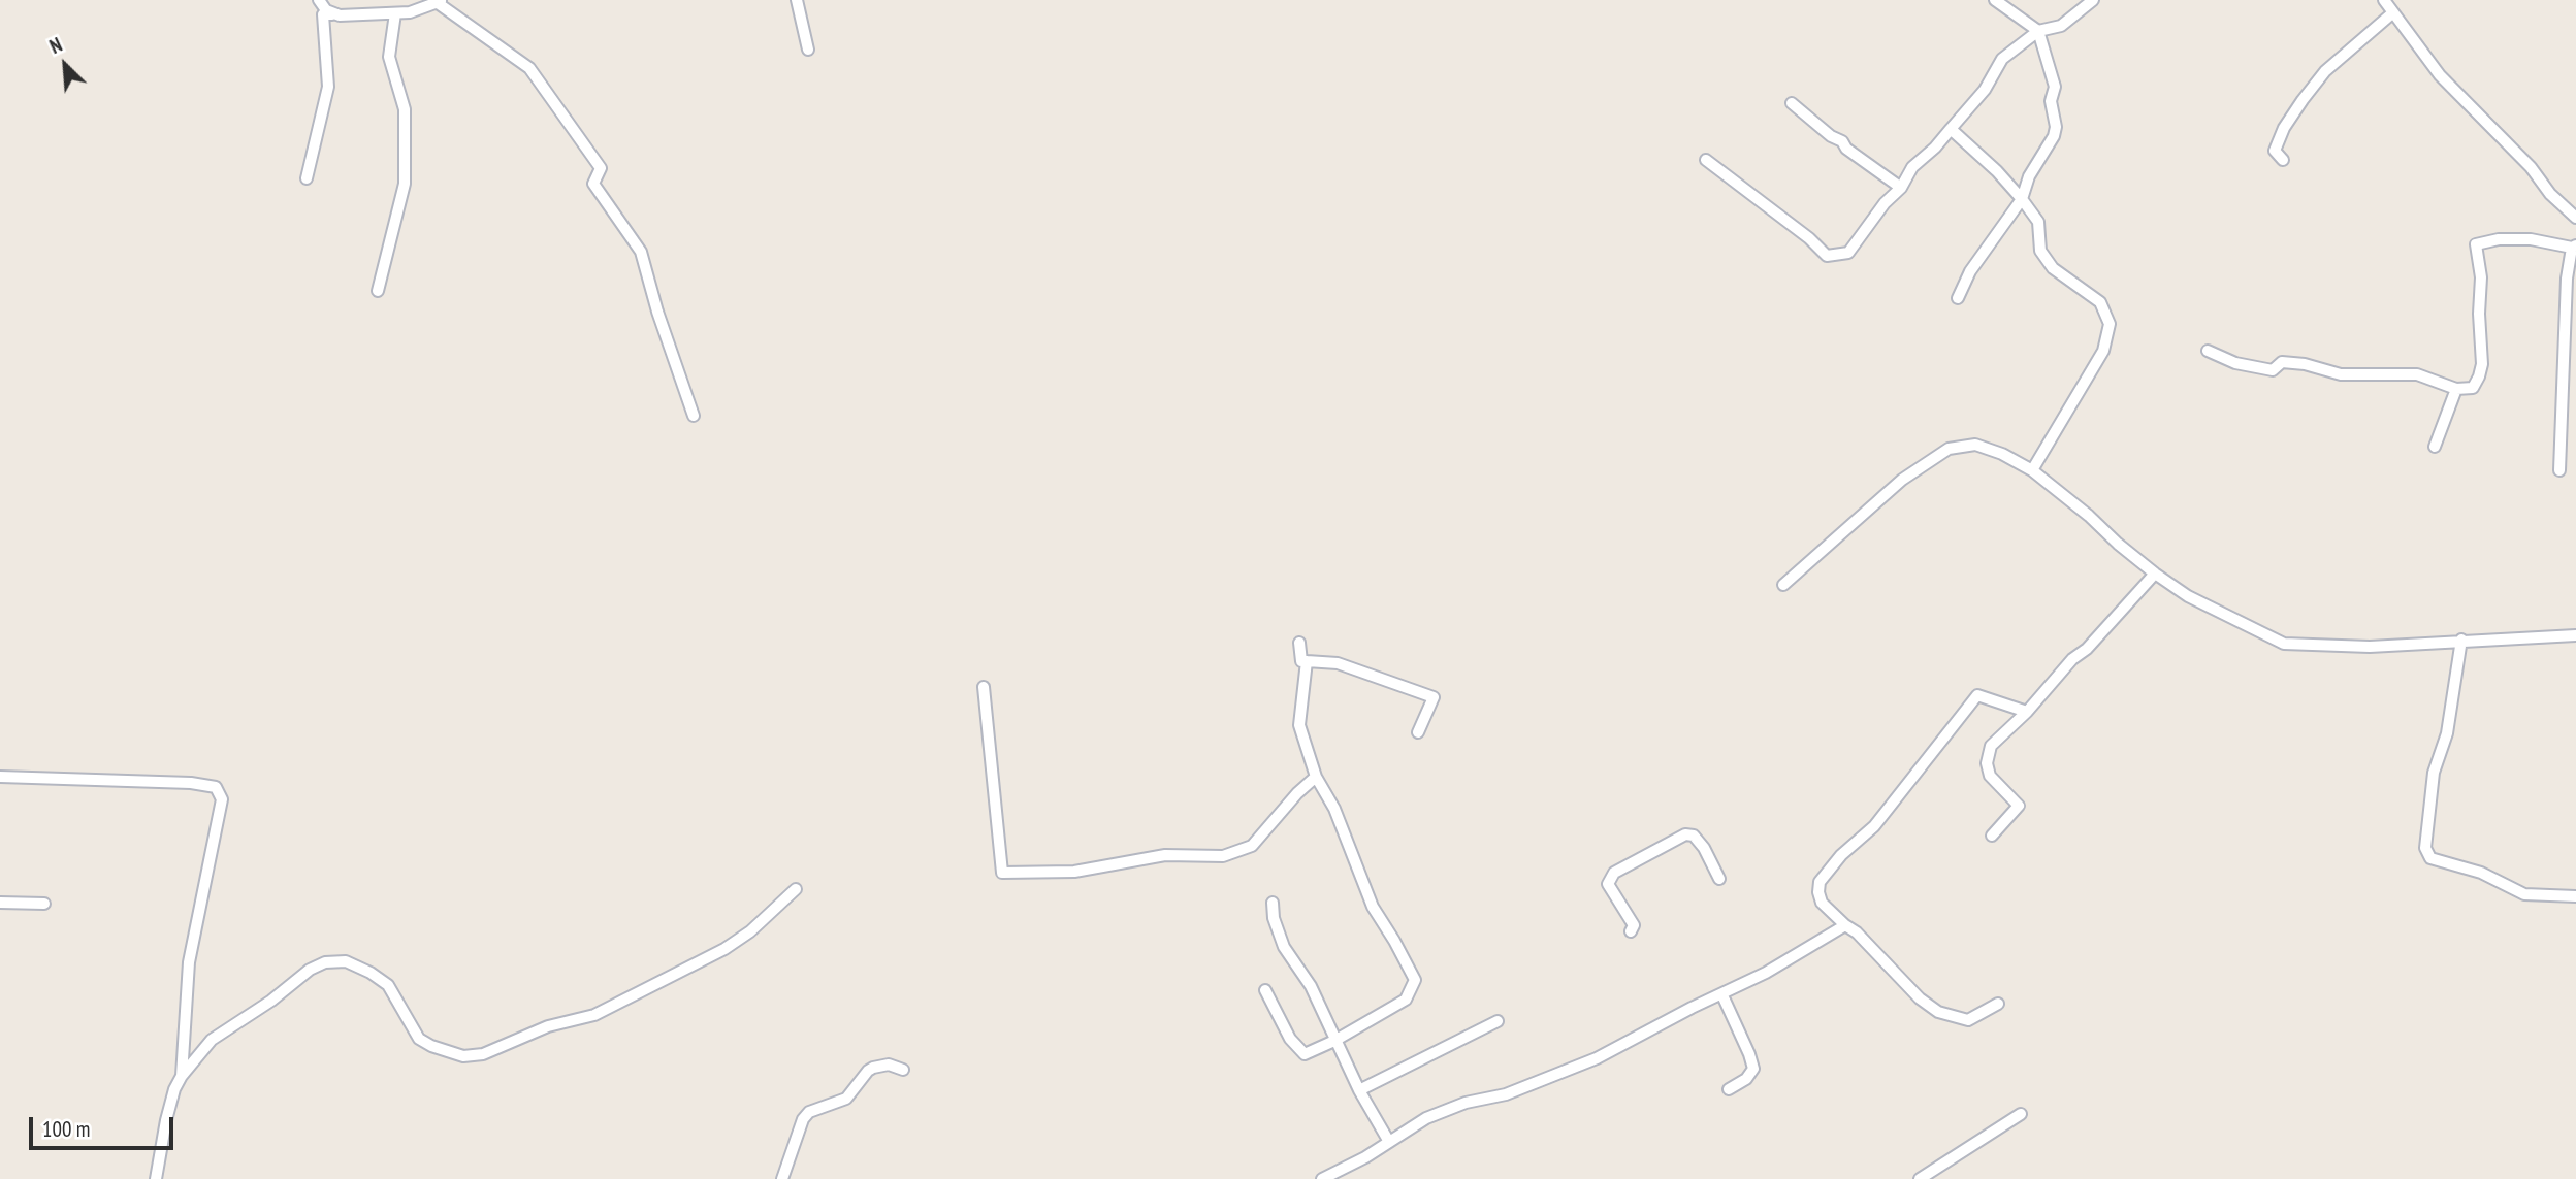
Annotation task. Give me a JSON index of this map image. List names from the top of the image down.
{
  "scale_bar": "100 m",
  "north": "top left"
}
